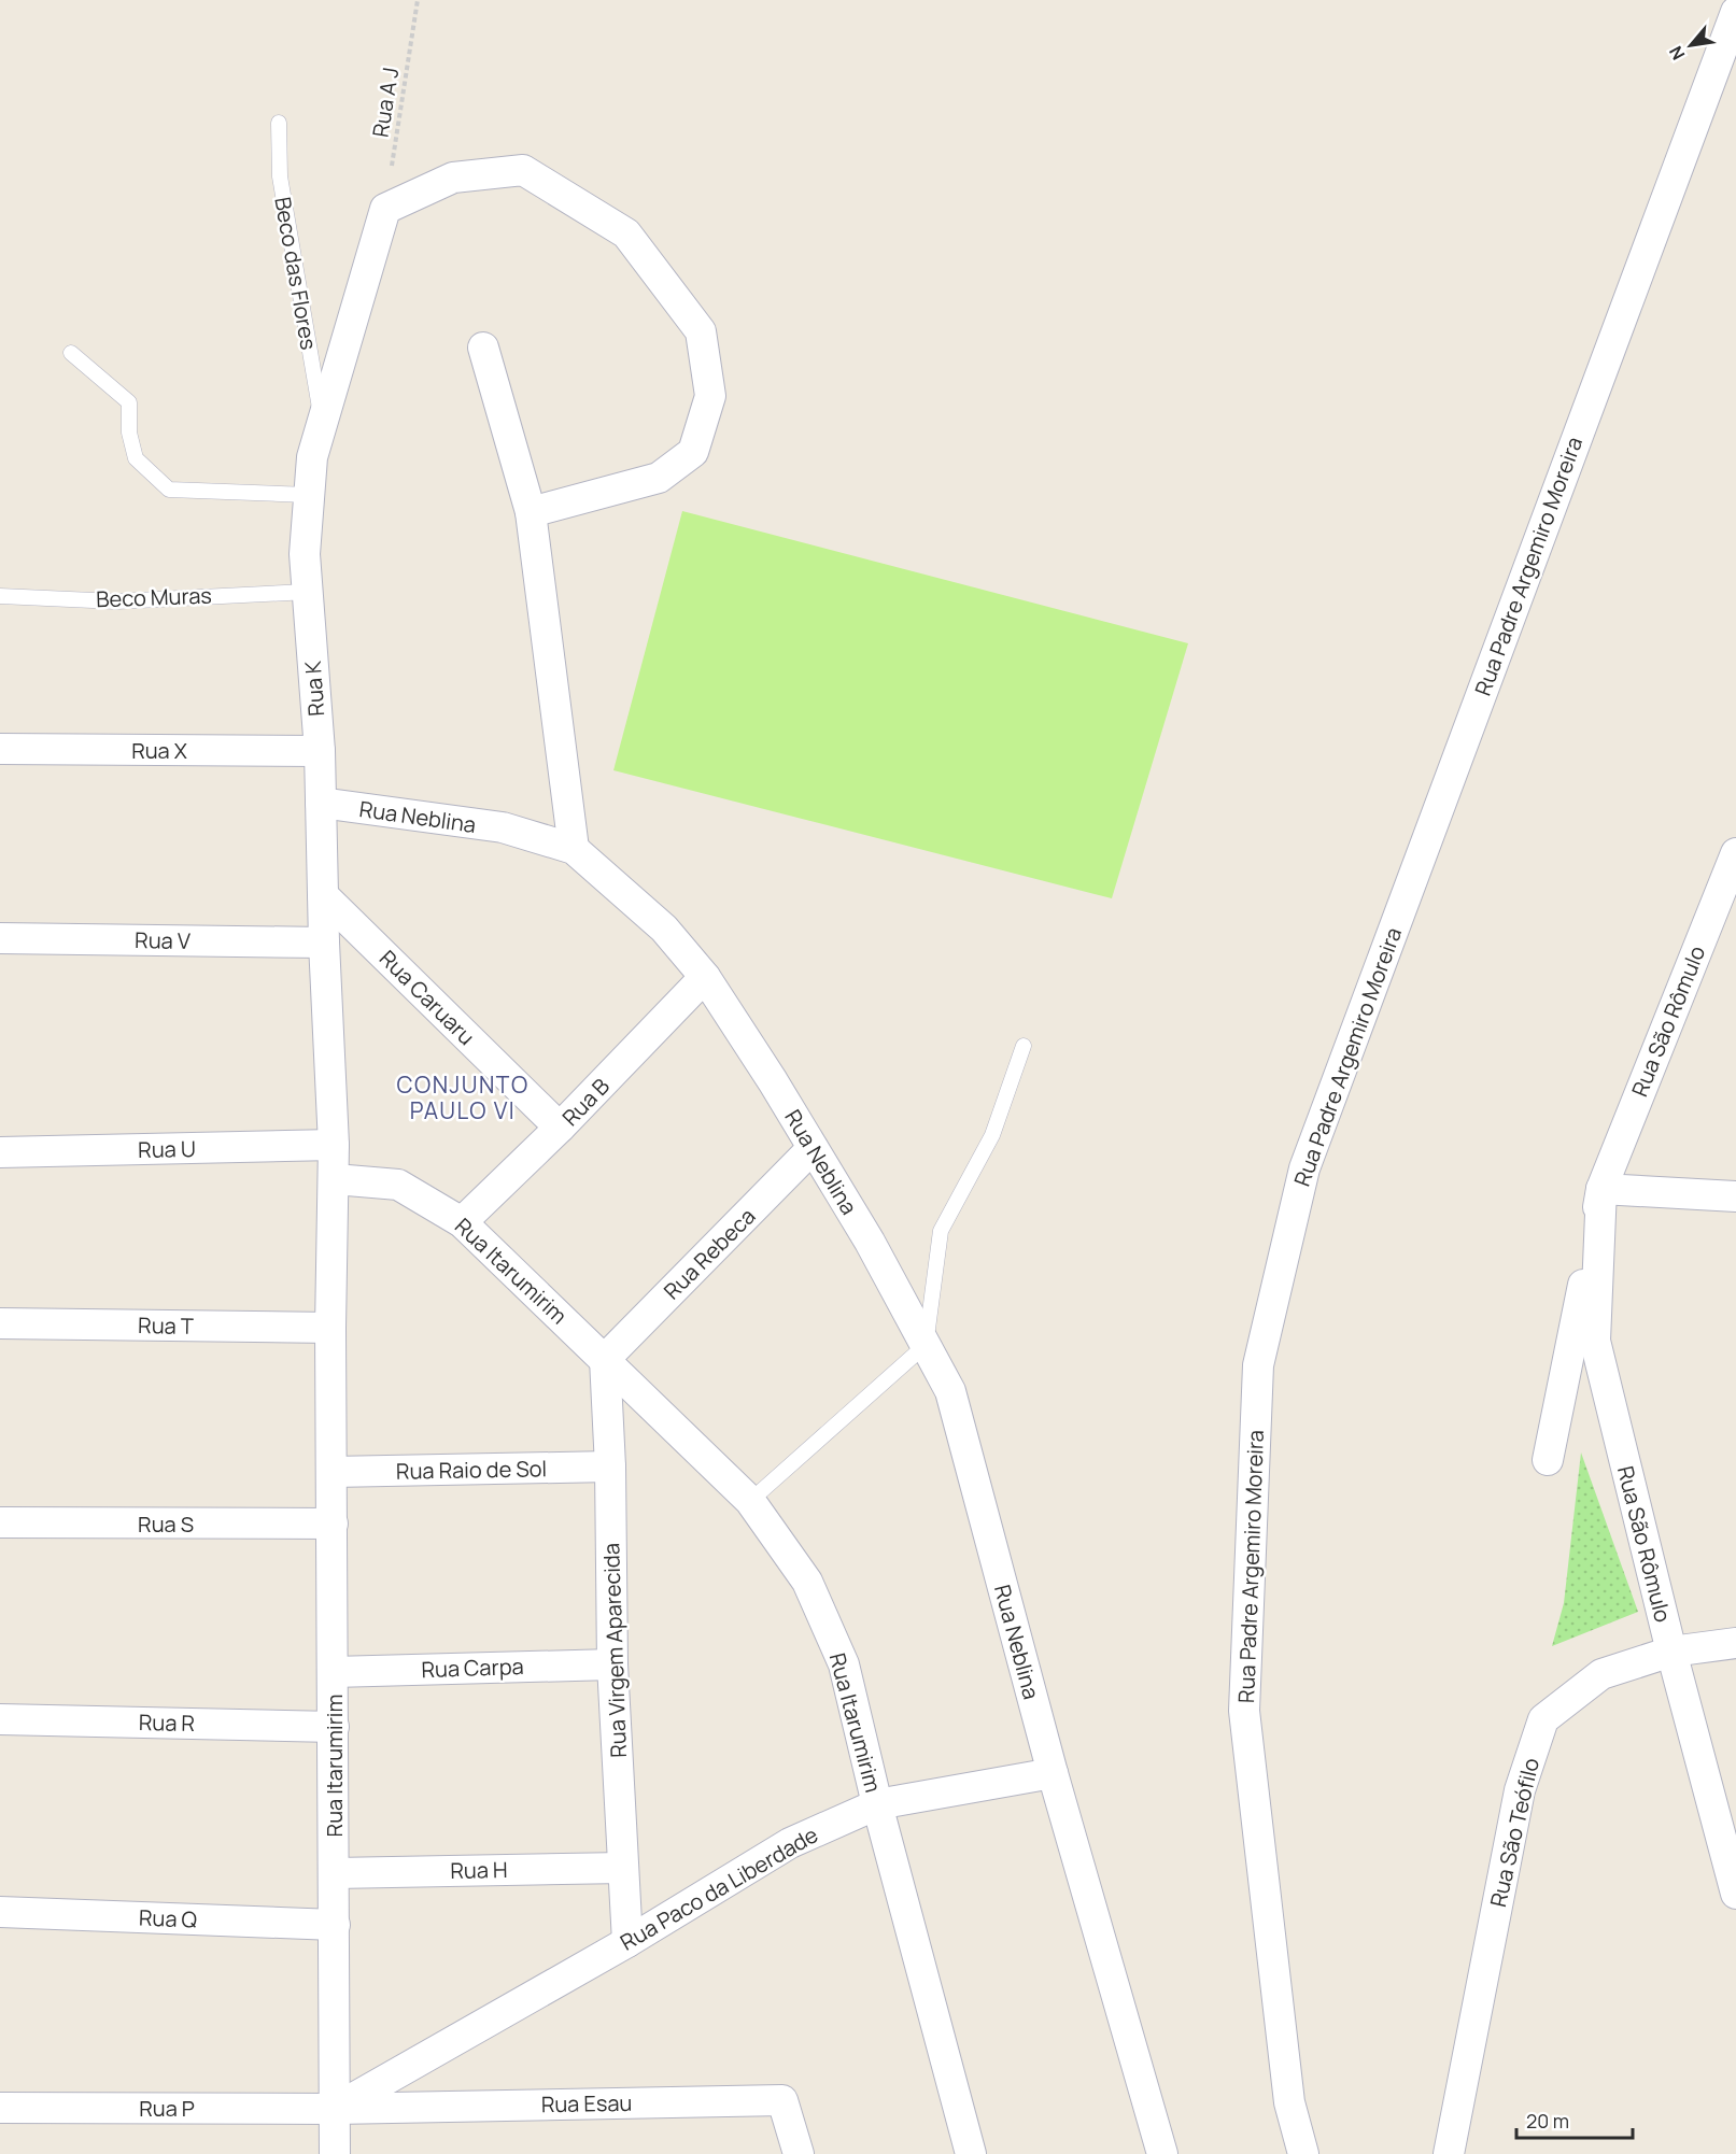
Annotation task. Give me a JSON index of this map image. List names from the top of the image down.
{
  "streets": {
    "street": [
      "Rua Padre Argemiro Moreira",
      "Rua K",
      "Rua X",
      "Rua Neblina",
      "Rua V",
      "Rua Caruaru",
      "Rua São Rômulo",
      "Rua B",
      "Rua U",
      "Rua Rebeca",
      "Rua Itarumirim",
      "Rua T",
      "Rua Raio de Sol",
      "Rua S",
      "Rua Virgem Aparecida",
      "Rua Carpa",
      "Rua R",
      "Rua São Teófilo",
      "Rua H",
      "Rua Paco da Liberdade",
      "Rua Q",
      "Rua Esau",
      "Rua P"
    ],
    "lane": ["Beco das Flores", "Beco Muras"],
    "path": ["Rua A J"]
  },
  "crossings": [
    ["Rua A J", "Rua K"],
    ["Beco das Flores", "Rua K"],
    ["Beco Muras", "Rua K"],
    ["Rua K", "Rua X"],
    ["Rua K", "Rua Neblina"],
    ["Rua K", "Rua V"],
    ["Rua K", "Rua Caruaru"],
    ["Rua K", "Rua U"],
    ["Rua K", "Rua Itarumirim"],
    ["Rua Neblina", "Rua B"],
    ["Rua Neblina", "Rua Rebeca"],
    ["Rua Neblina", "Rua Paco da Liberdade"],
    ["Rua Caruaru", "Rua B"],
    ["Rua São Rômulo", "Rua São Teófilo"],
    ["Rua B", "Rua Itarumirim"],
    ["Rua Rebeca", "Rua Itarumirim"],
    ["Rua Rebeca", "Rua Virgem Aparecida"],
    ["Rua Itarumirim", "Rua T"],
    ["Rua Itarumirim", "Rua Raio de Sol"],
    ["Rua Itarumirim", "Rua S"],
    ["Rua Itarumirim", "Rua Virgem Aparecida"],
    ["Rua Itarumirim", "Rua Carpa"],
    ["Rua Itarumirim", "Rua R"],
    ["Rua Itarumirim", "Rua H"],
    ["Rua Itarumirim", "Rua Paco da Liberdade"],
    ["Rua Itarumirim", "Rua Q"],
    ["Rua Itarumirim", "Rua Esau"],
    ["Rua Itarumirim", "Rua P"],
    ["Rua Raio de Sol", "Rua Virgem Aparecida"],
    ["Rua Virgem Aparecida", "Rua Carpa"],
    ["Rua Virgem Aparecida", "Rua H"],
    ["Rua Virgem Aparecida", "Rua Paco da Liberdade"],
    ["Rua Paco da Liberdade", "Rua Esau"],
    ["Rua Paco da Liberdade", "Rua P"],
    ["Rua Esau", "Rua P"]
  ],
  "districts": ["CONJUNTO PAULO VI"],
  "scale_bar": "20 m",
  "north": "bottom left"
}
